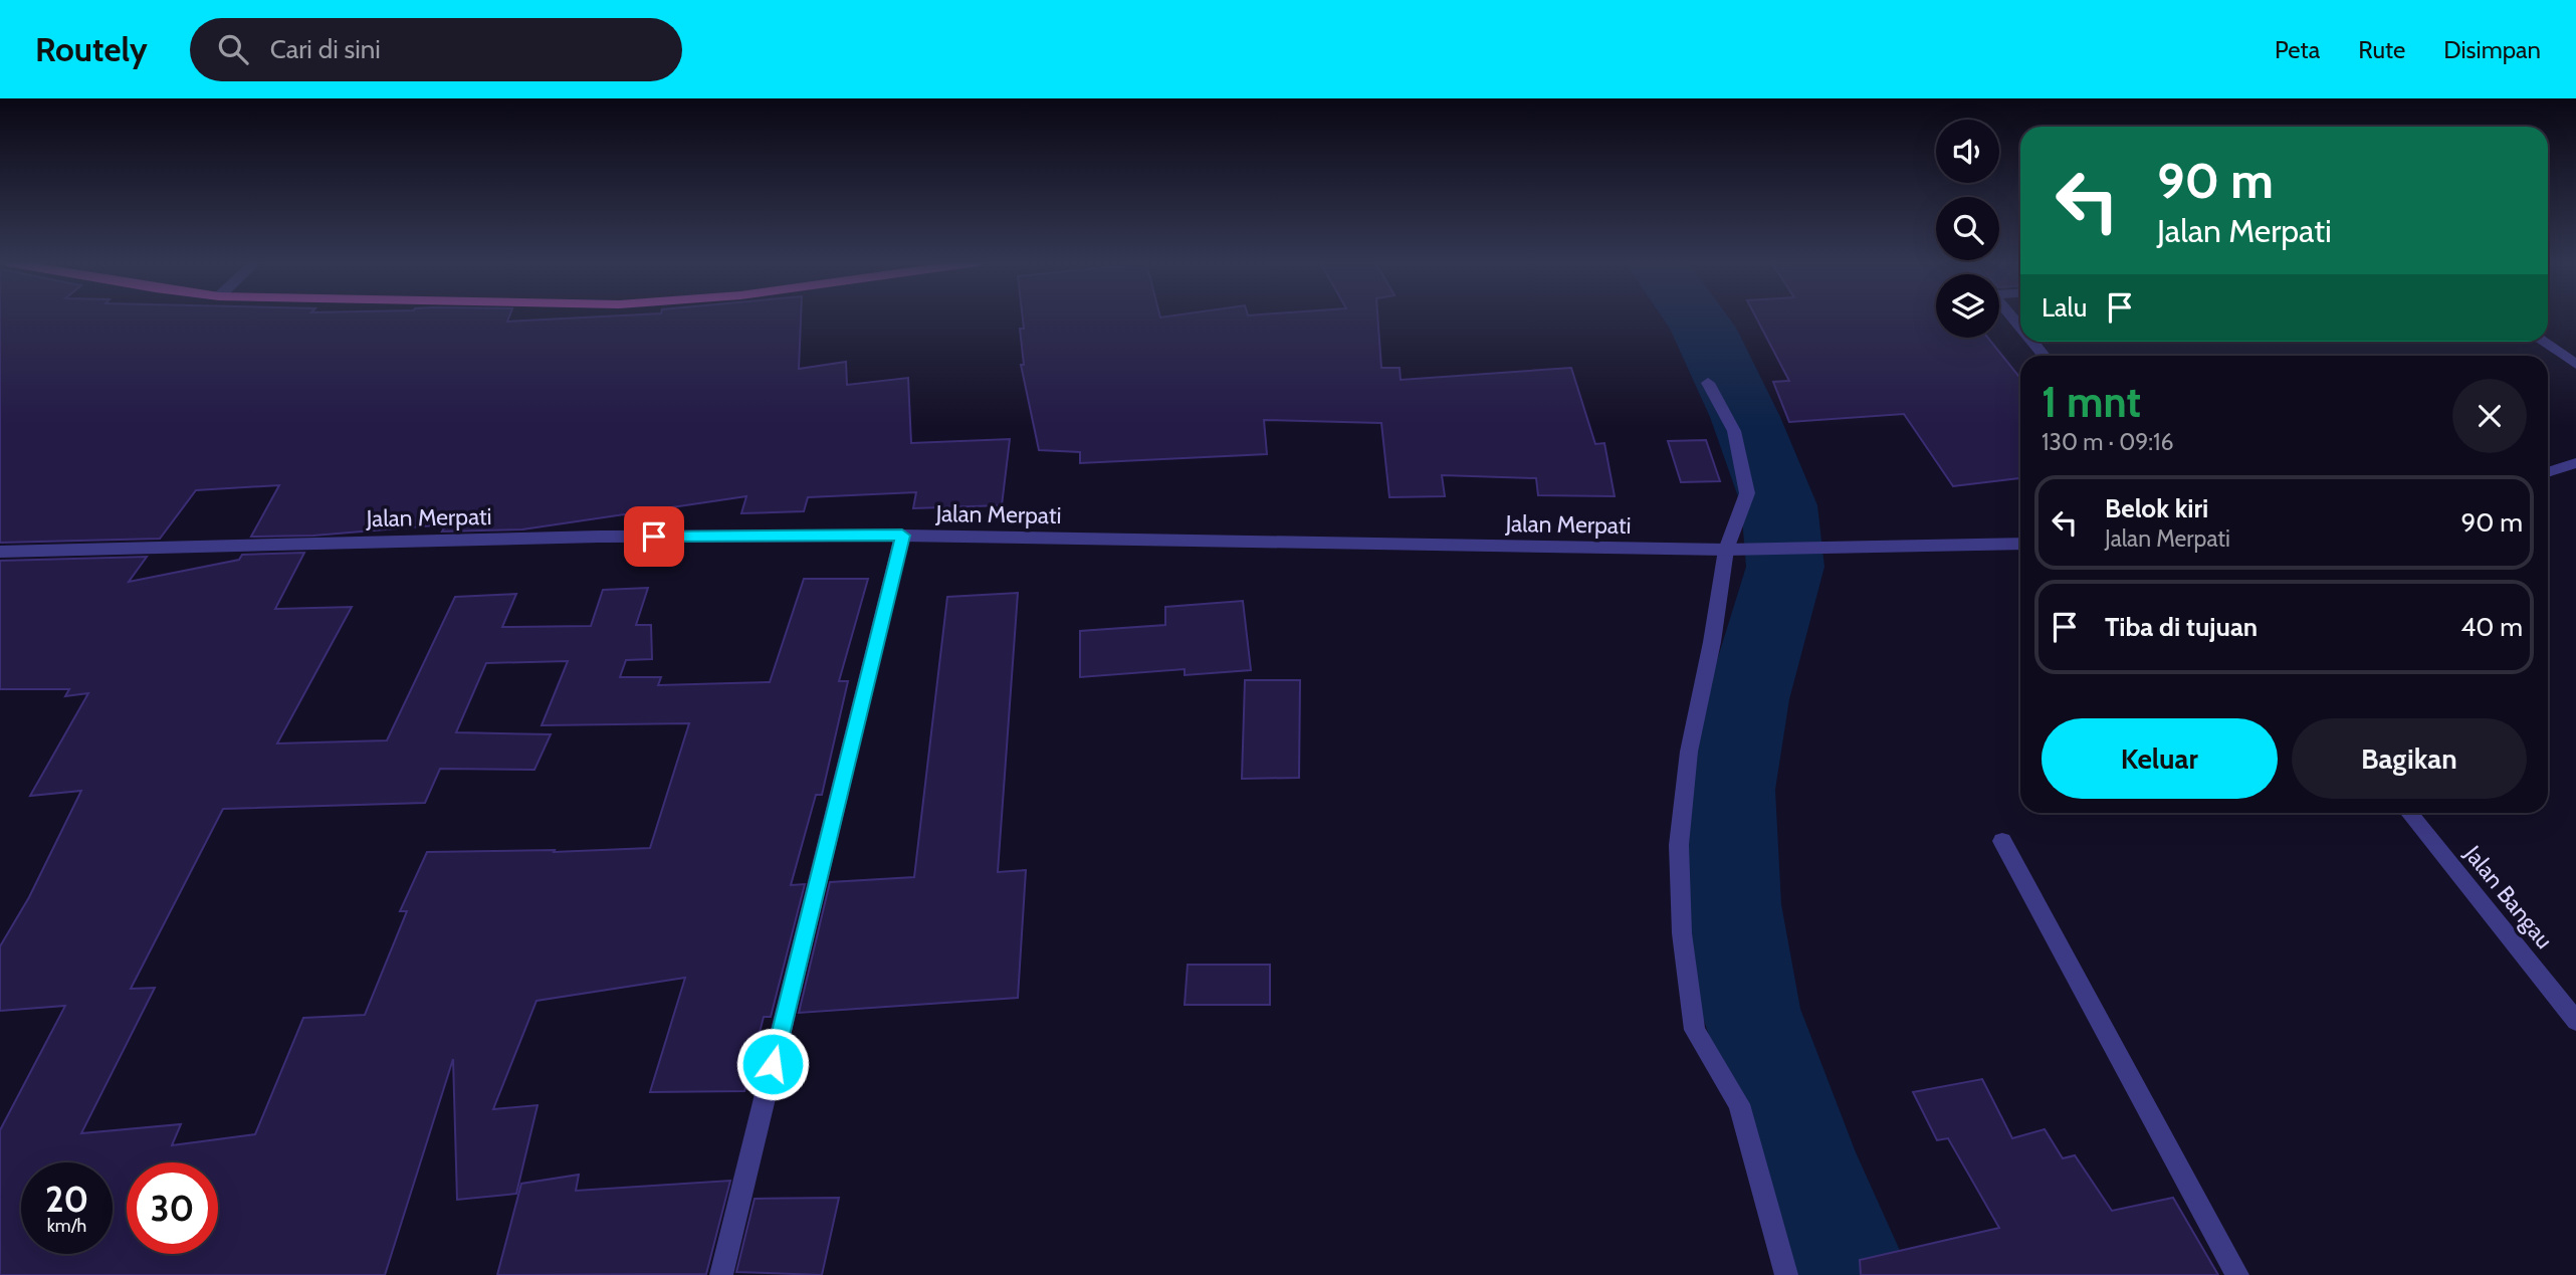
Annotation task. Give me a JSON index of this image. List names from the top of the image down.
{
  "streets": {
    "street": ["Jalan Merpati", "Jalan Bangau"]
  },
  "page": {
    "header": "Routely",
    "search": "Cari di sini",
    "nav": ["Peta", "Rute", "Disimpan"],
    "turn": ["90 m", "Jalan Merpati"],
    "then": "Lalu",
    "heading": ["1 mnt", "130 m · 09:16"],
    "list": [
      {
        "name": "Belok kiri",
        "note": "Jalan Merpati",
        "value": "90 m"
      },
      {
        "name": "Tiba di tujuan",
        "value": "40 m"
      }
    ],
    "buttons": ["Keluar", "Bagikan"],
    "speed": "20 km/h",
    "limit": "30"
  }
}
